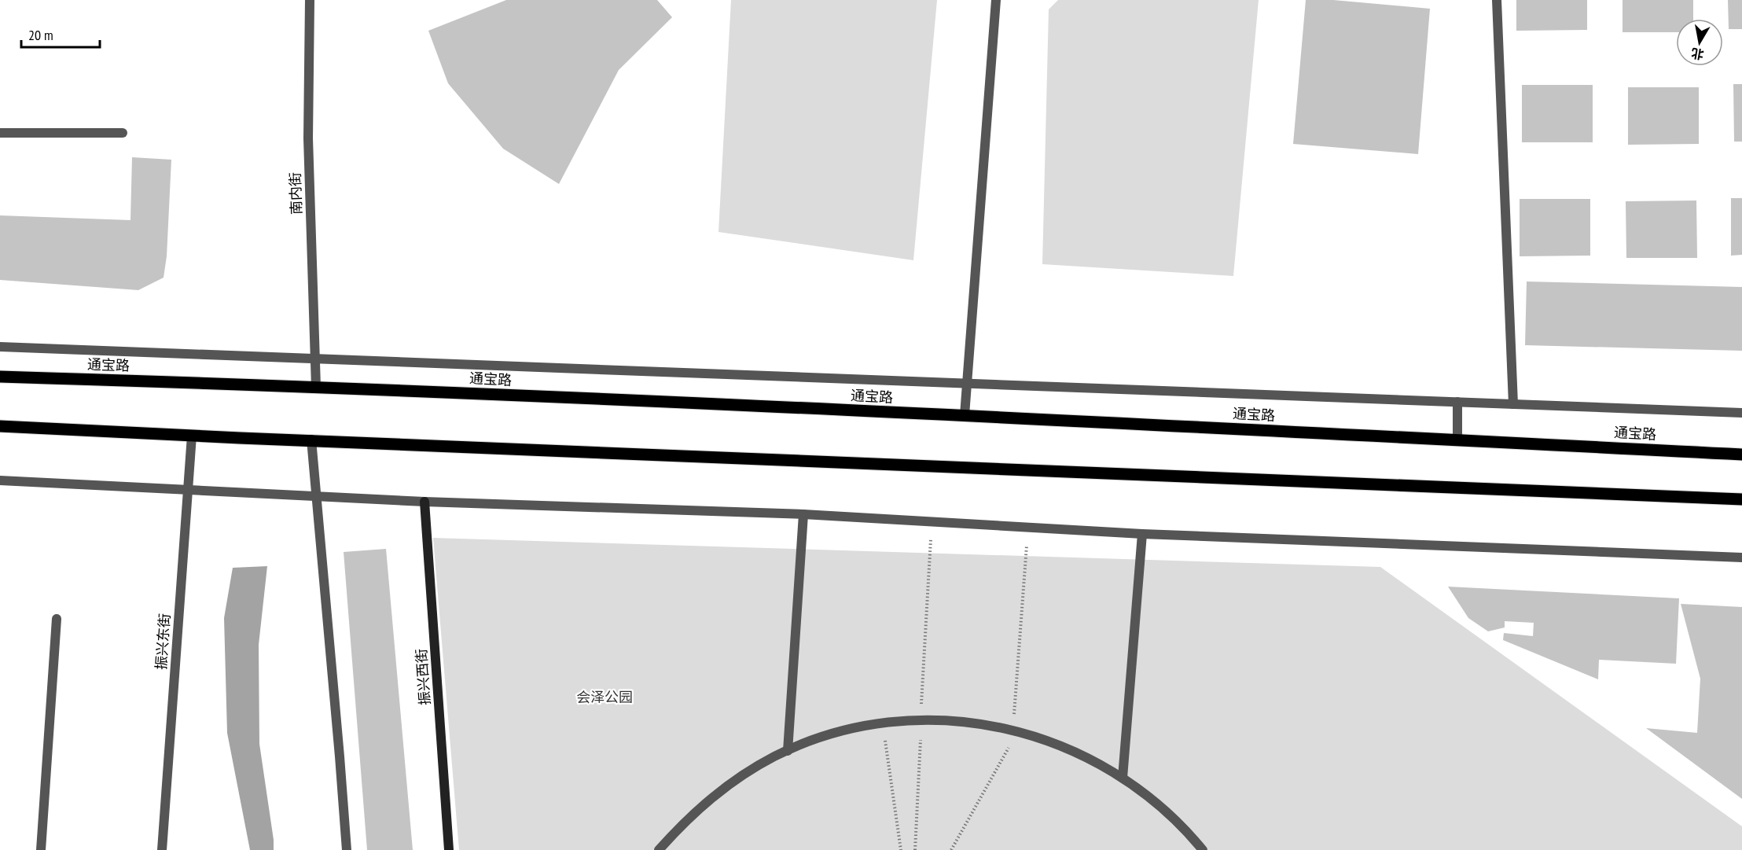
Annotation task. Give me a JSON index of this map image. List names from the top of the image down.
{
  "streets": {
    "main road": ["通宝路"],
    "street": ["南内街", "振兴东街", "振兴西街"]
  },
  "crossings": [
    ["南内街", "通宝路"]
  ],
  "parks": ["会泽公园"],
  "scale_bar": "20 m",
  "north": "bottom"
}
